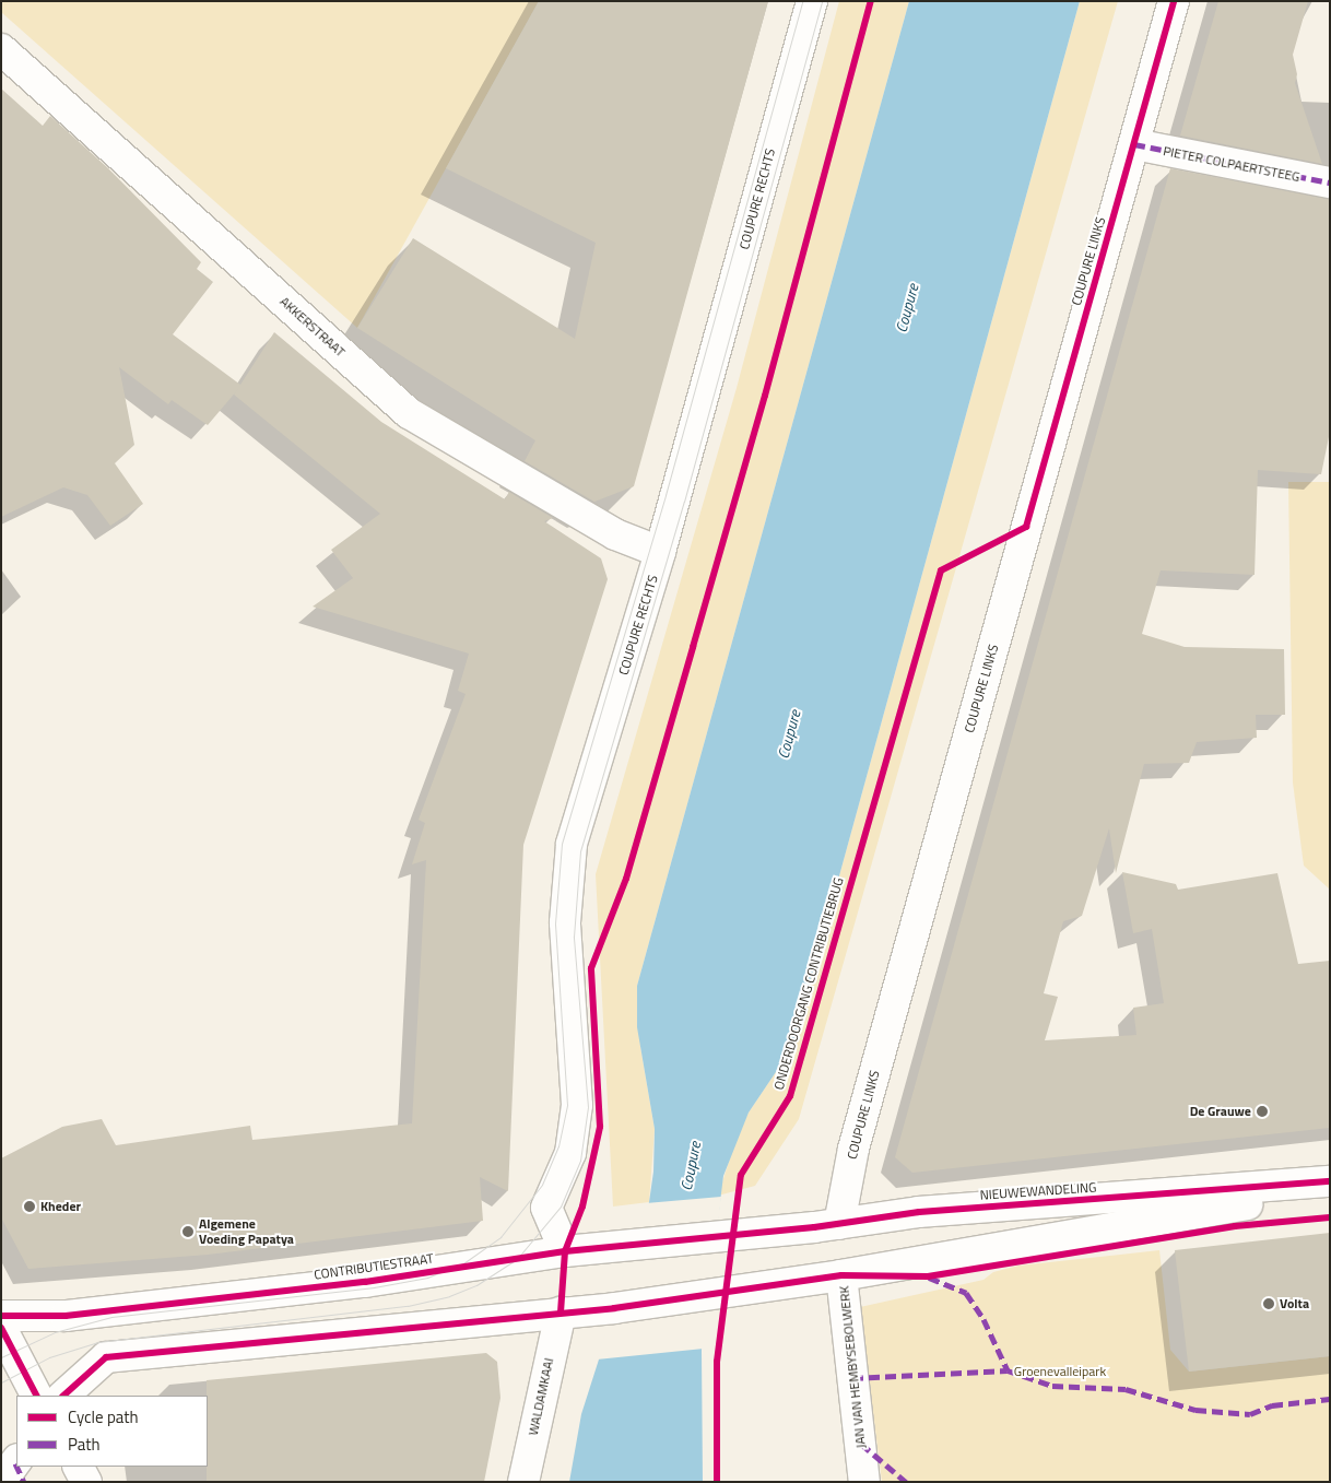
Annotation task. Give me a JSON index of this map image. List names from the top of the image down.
{
  "streets": {
    "street": [
      "PIETER COLPAERTSTEEG",
      "COUPURE RECHTS",
      "COUPURE LINKS",
      "AKKERSTRAAT",
      "NIEUWEWANDELING",
      "CONTRIBUTIESTRAAT",
      "JAN VAN HEMBYSEBOLWERK",
      "WALDAMKAAI"
    ],
    "cycle path": ["ONDERDOORGANG CONTRIBUTIEBRUG"]
  },
  "crossings": [
    ["PIETER COLPAERTSTEEG", "COUPURE LINKS"],
    ["COUPURE RECHTS", "AKKERSTRAAT"],
    ["COUPURE RECHTS", "CONTRIBUTIESTRAAT"],
    ["COUPURE LINKS", "NIEUWEWANDELING"],
    ["NIEUWEWANDELING", "CONTRIBUTIESTRAAT"]
  ],
  "water": ["Coupure"],
  "parks": ["Groenevalleipark"],
  "places": [
    "De Grauwe",
    "Kheder",
    "Algemene Voeding Papatya",
    "Volta"
  ],
  "legend": ["Cycle path", "Path"]
}
